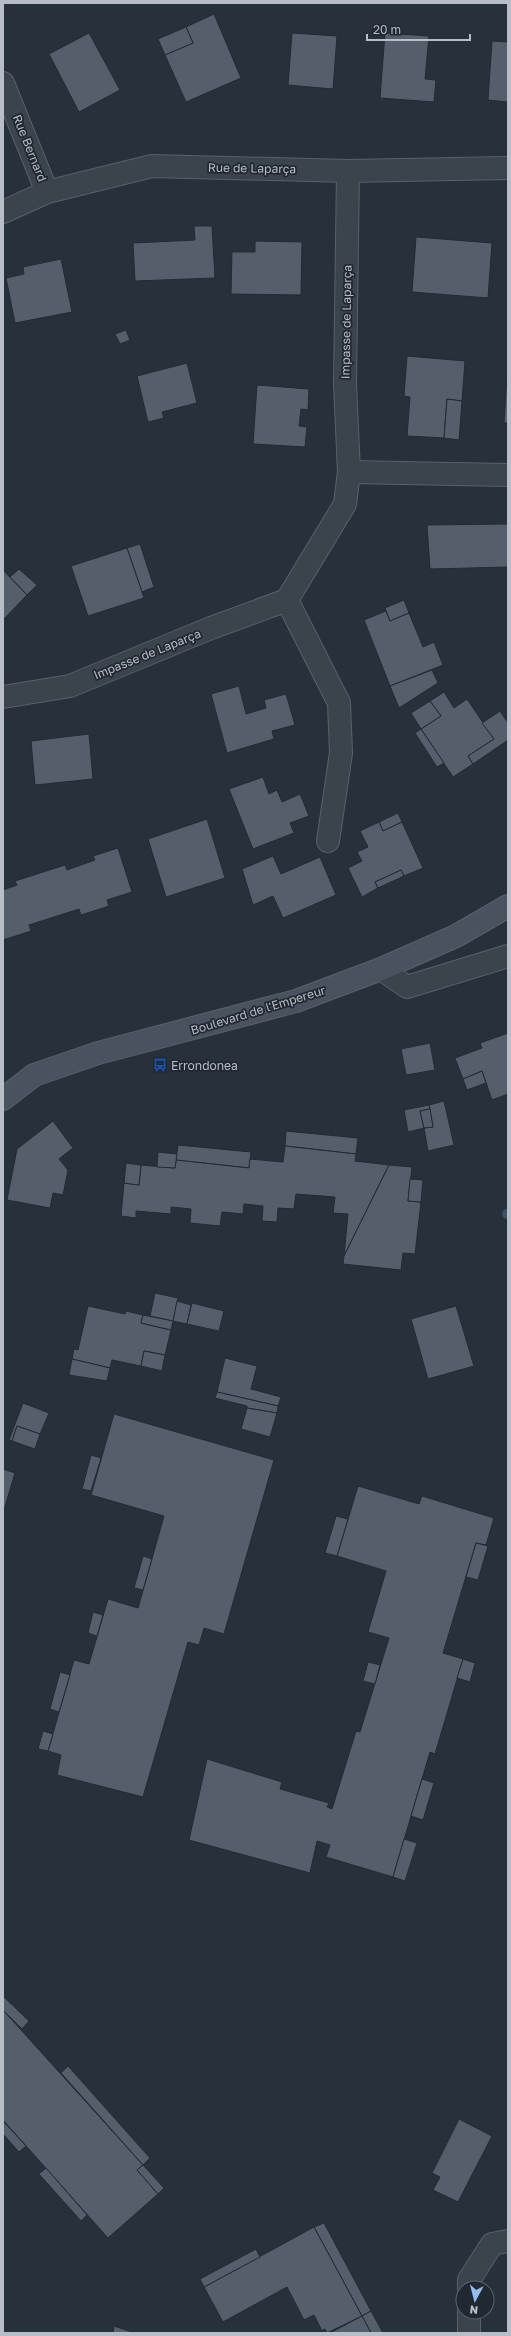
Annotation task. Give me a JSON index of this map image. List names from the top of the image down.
{
  "streets": {
    "main road": ["Boulevard de l'Empereur"],
    "street": ["Rue Bernard", "Rue de Laparça", "Impasse de Laparça"]
  },
  "crossings": [
    ["Rue Bernard", "Rue de Laparça"],
    ["Rue de Laparça", "Impasse de Laparça"]
  ],
  "places": {
    "bus stop": ["Errondonea"]
  },
  "scale_bar": "20 m",
  "north": "bottom"
}
